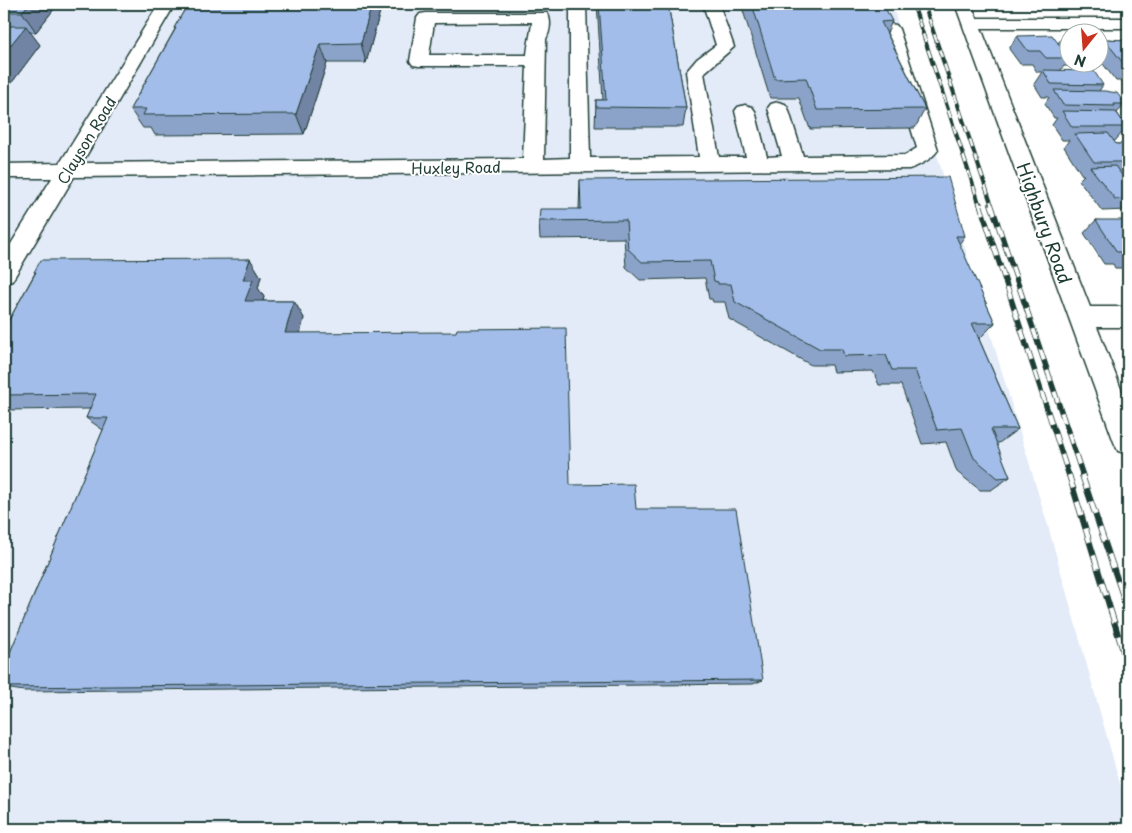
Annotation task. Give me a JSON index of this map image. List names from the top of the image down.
{
  "streets": {
    "street": ["Clayson Road", "Huxley Road", "Highbury Road"]
  },
  "crossings": [
    ["Clayson Road", "Huxley Road"]
  ],
  "north": "bottom"
}
